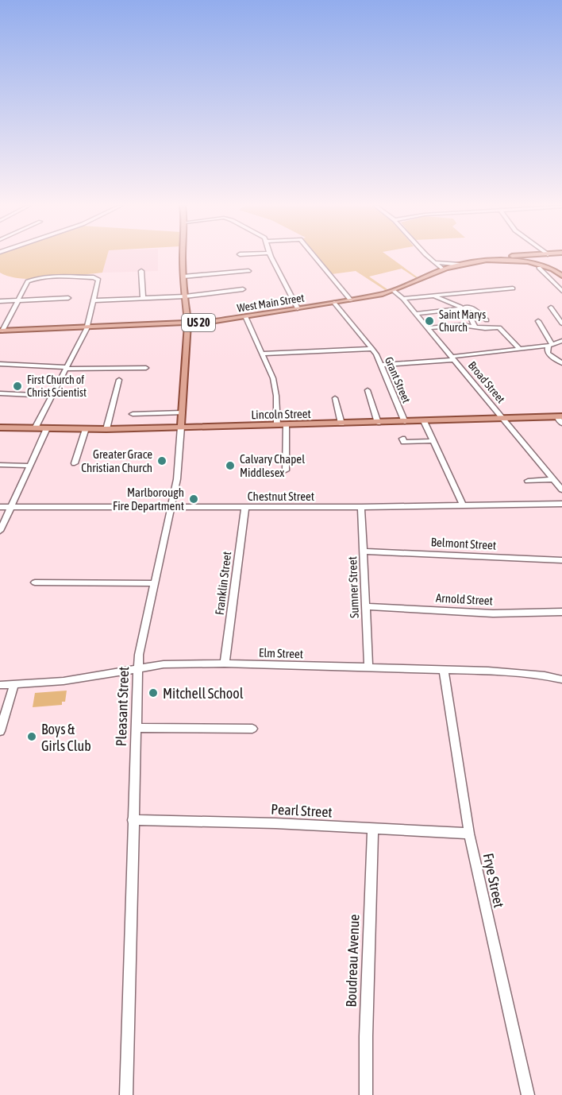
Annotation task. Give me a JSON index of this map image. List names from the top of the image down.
{
  "streets": {
    "main road": [
      "West Main Street",
      "US 20",
      "Lincoln Street",
      "Pleasant Street"
    ],
    "street": [
      "Grant Street",
      "Broad Street",
      "Chestnut Street",
      "Belmont Street",
      "Franklin Street",
      "Sumner Street",
      "Arnold Street",
      "Elm Street",
      "Pearl Street",
      "Frye Street",
      "Boudreau Avenue"
    ]
  },
  "crossings": [
    ["West Main Street", "US 20"],
    ["West Main Street", "Grant Street"],
    ["West Main Street", "Broad Street"],
    ["West Main Street", "Pleasant Street"],
    ["Grant Street", "Lincoln Street"],
    ["Broad Street", "Lincoln Street"],
    ["Lincoln Street", "Pleasant Street"],
    ["Chestnut Street", "Franklin Street"],
    ["Chestnut Street", "Sumner Street"],
    ["Chestnut Street", "Pleasant Street"],
    ["Belmont Street", "Sumner Street"],
    ["Franklin Street", "Elm Street"],
    ["Sumner Street", "Arnold Street"],
    ["Sumner Street", "Elm Street"],
    ["Elm Street", "Pleasant Street"],
    ["Elm Street", "Frye Street"],
    ["Pleasant Street", "Pearl Street"],
    ["Pearl Street", "Frye Street"],
    ["Pearl Street", "Boudreau Avenue"]
  ],
  "places": [
    "Saint Marys Church",
    "First Church of Christ Scientist",
    "Greater Grace Christian Church",
    "Calvary Chapel Middlesex",
    "Marlborough Fire Department",
    "Mitchell School",
    "Boys & Girls Club"
  ]
}
